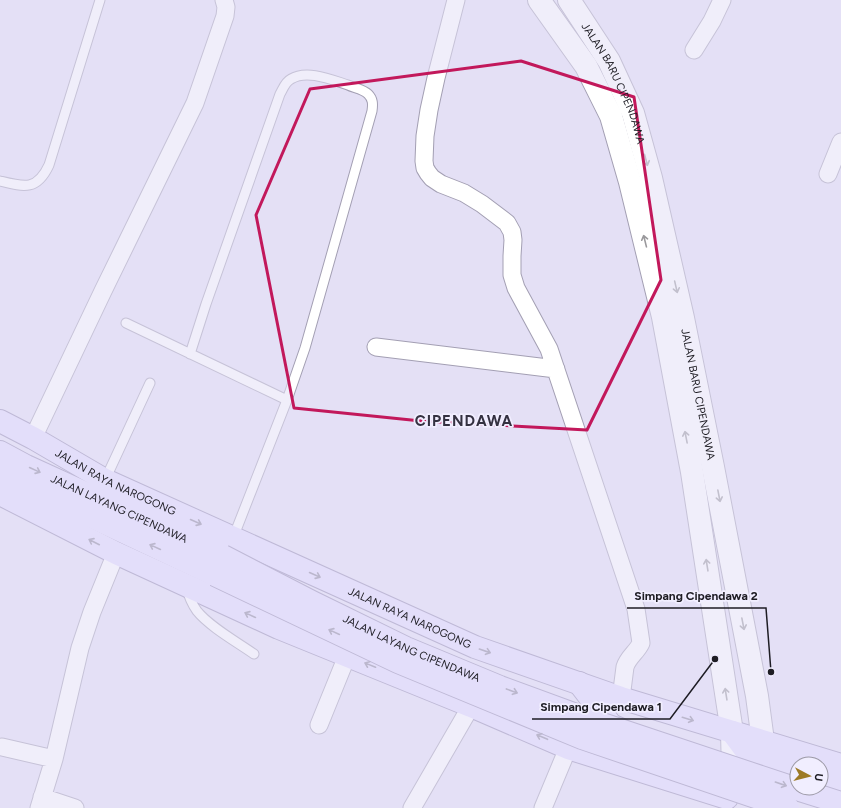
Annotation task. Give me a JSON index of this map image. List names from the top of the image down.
{
  "streets": {
    "main road": ["JALAN BARU CIPENDAWA", "JALAN RAYA NAROGONG", "JALAN LAYANG CIPENDAWA"]
  },
  "crossings": [
    ["JALAN BARU CIPENDAWA", "JALAN RAYA NAROGONG"],
    ["JALAN RAYA NAROGONG", "JALAN LAYANG CIPENDAWA"]
  ],
  "districts": ["CIPENDAWA"],
  "places": ["Simpang Cipendawa 1", "Simpang Cipendawa 2"],
  "north": "right"
}
